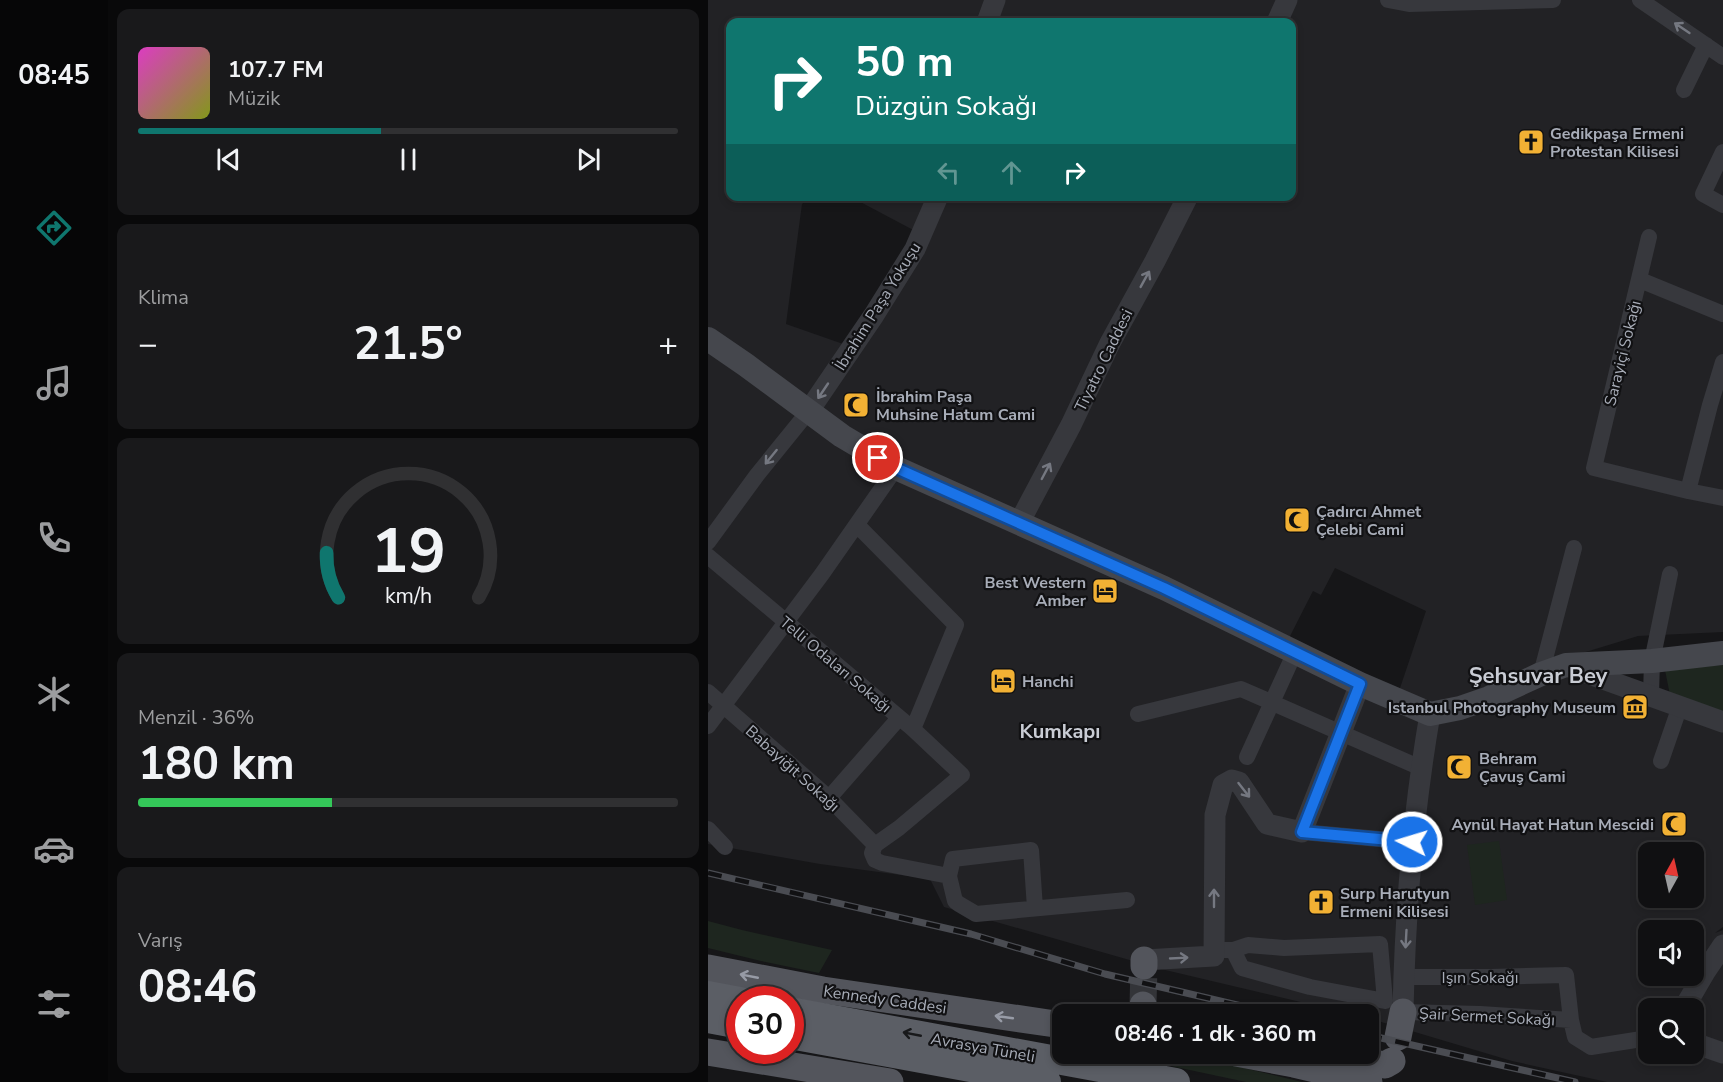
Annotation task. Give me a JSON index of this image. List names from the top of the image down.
{
  "streets": {
    "highway": ["Avrasya Tüneli"],
    "main road": ["Kennedy Caddesi"],
    "street": [
      "İbrahim Paşa Yokuşu",
      "Sarayiçi Sokağı",
      "Tiyatro Caddesi",
      "Telli Odaları Sokağı",
      "Babayiğit Sokağı",
      "Işın Sokağı",
      "Şair Sermet Sokağı"
    ]
  },
  "crossings": [
    ["Telli Odaları Sokağı", "Babayiğit Sokağı"],
    ["Işın Sokağı", "Şair Sermet Sokağı"]
  ],
  "one_way": ["İbrahim Paşa Yokuşu", "Tiyatro Caddesi"],
  "districts": ["Şehsuvar Bey", "Kumkapı"],
  "places": {
    "church": ["Gedikpaşa Ermeni Protestan Kilisesi", "Surp Harutyun Ermeni Kilisesi"],
    "mosque": [
      "İbrahim Paşa Muhsine Hatum Cami",
      "Çadırcı Ahmet Çelebi Cami",
      "Behram Çavuş Cami",
      "Aynül Hayat Hatun Mescidi"
    ],
    "hotel": ["Best Western Amber", "Hanchi"],
    "museum": ["Istanbul Photography Museum"]
  },
  "north": "top",
  "page": {
    "tabs": "08:45",
    "turn": ["50 m", "Düzgün Sokağı"],
    "song": ["107.7 FM", "Müzik"],
    "tile": [
      "Klima",
      ["Menzil · 36%", "180 km"],
      ["Varış", "08:46"]
    ],
    "heat": ["−", "21.5°", "+"],
    "limit": "30",
    "trip": "08:46 · 1 dk · 360 m",
    "gauge": ["19", "km/h"]
  }
}
